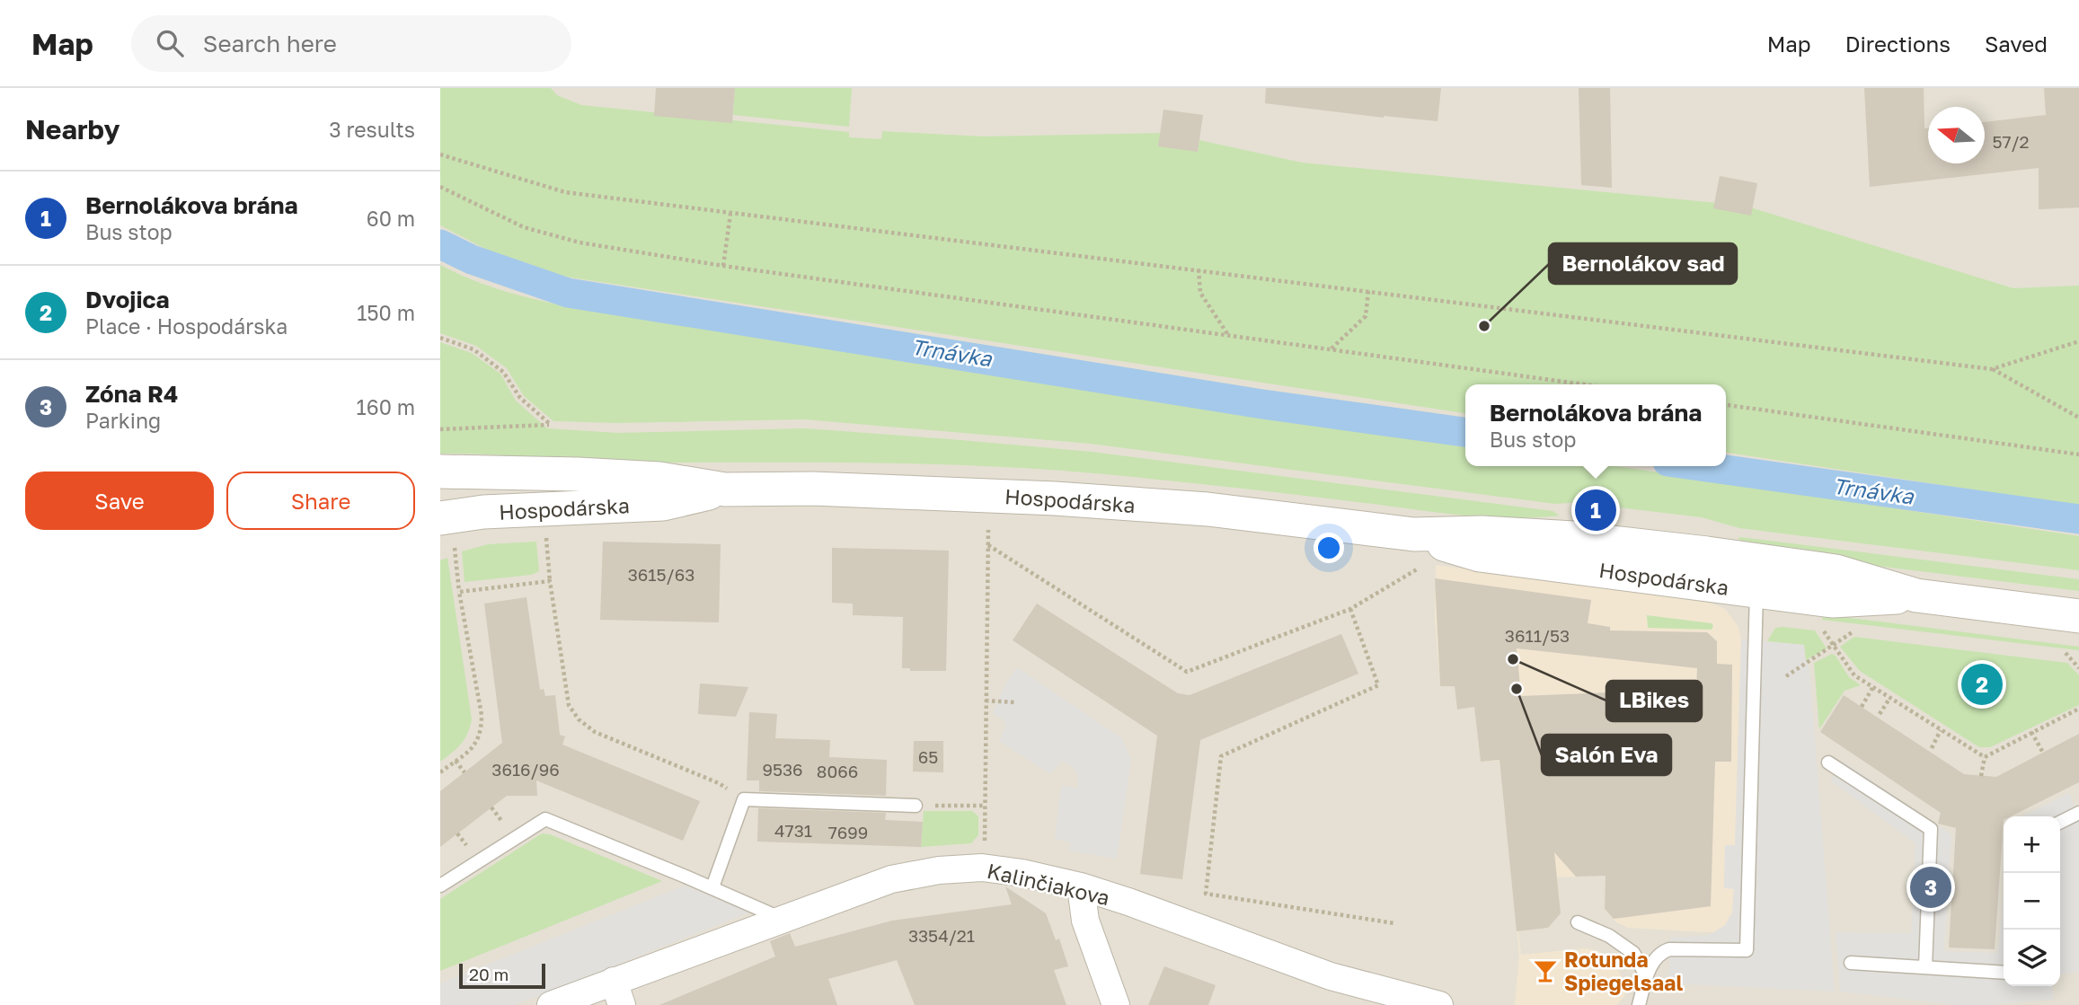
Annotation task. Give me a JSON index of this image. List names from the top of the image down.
{
  "streets": {
    "street": ["Hospodárska", "Kalinčiakova"]
  },
  "water": ["Trnávka"],
  "places": {
    "other": ["Bernolákov sad", "LBikes", "Salón Eva"],
    "bar": ["Rotunda Spiegelsaal"]
  },
  "house_numbers": [
    "57/2",
    "3615/63",
    "3611/53",
    "65",
    "3616/96",
    "9536",
    "8066",
    "4731",
    "7699",
    "3354/21"
  ],
  "scale_bar": "20 m",
  "north": "left",
  "page": {
    "header": "Map",
    "search": "Search here",
    "nav": ["Map", "Directions", "Saved"],
    "heading": ["Nearby", "3 results"],
    "list": [
      {
        "mark": "1",
        "name": "Bernolákova brána",
        "note": "Bus stop",
        "value": "60 m"
      },
      {
        "mark": "2",
        "name": "Dvojica",
        "note": "Place · Hospodárska",
        "value": "150 m"
      },
      {
        "mark": "3",
        "name": "Zóna R4",
        "note": "Parking",
        "value": "160 m"
      }
    ],
    "popup": ["Bernolákova brána", "Bus stop"],
    "buttons": ["Save", "Share"],
    "pins": ["1", "2", "3"],
    "map_buttons": ["+", "−"],
    "scale": "20 m"
  }
}
